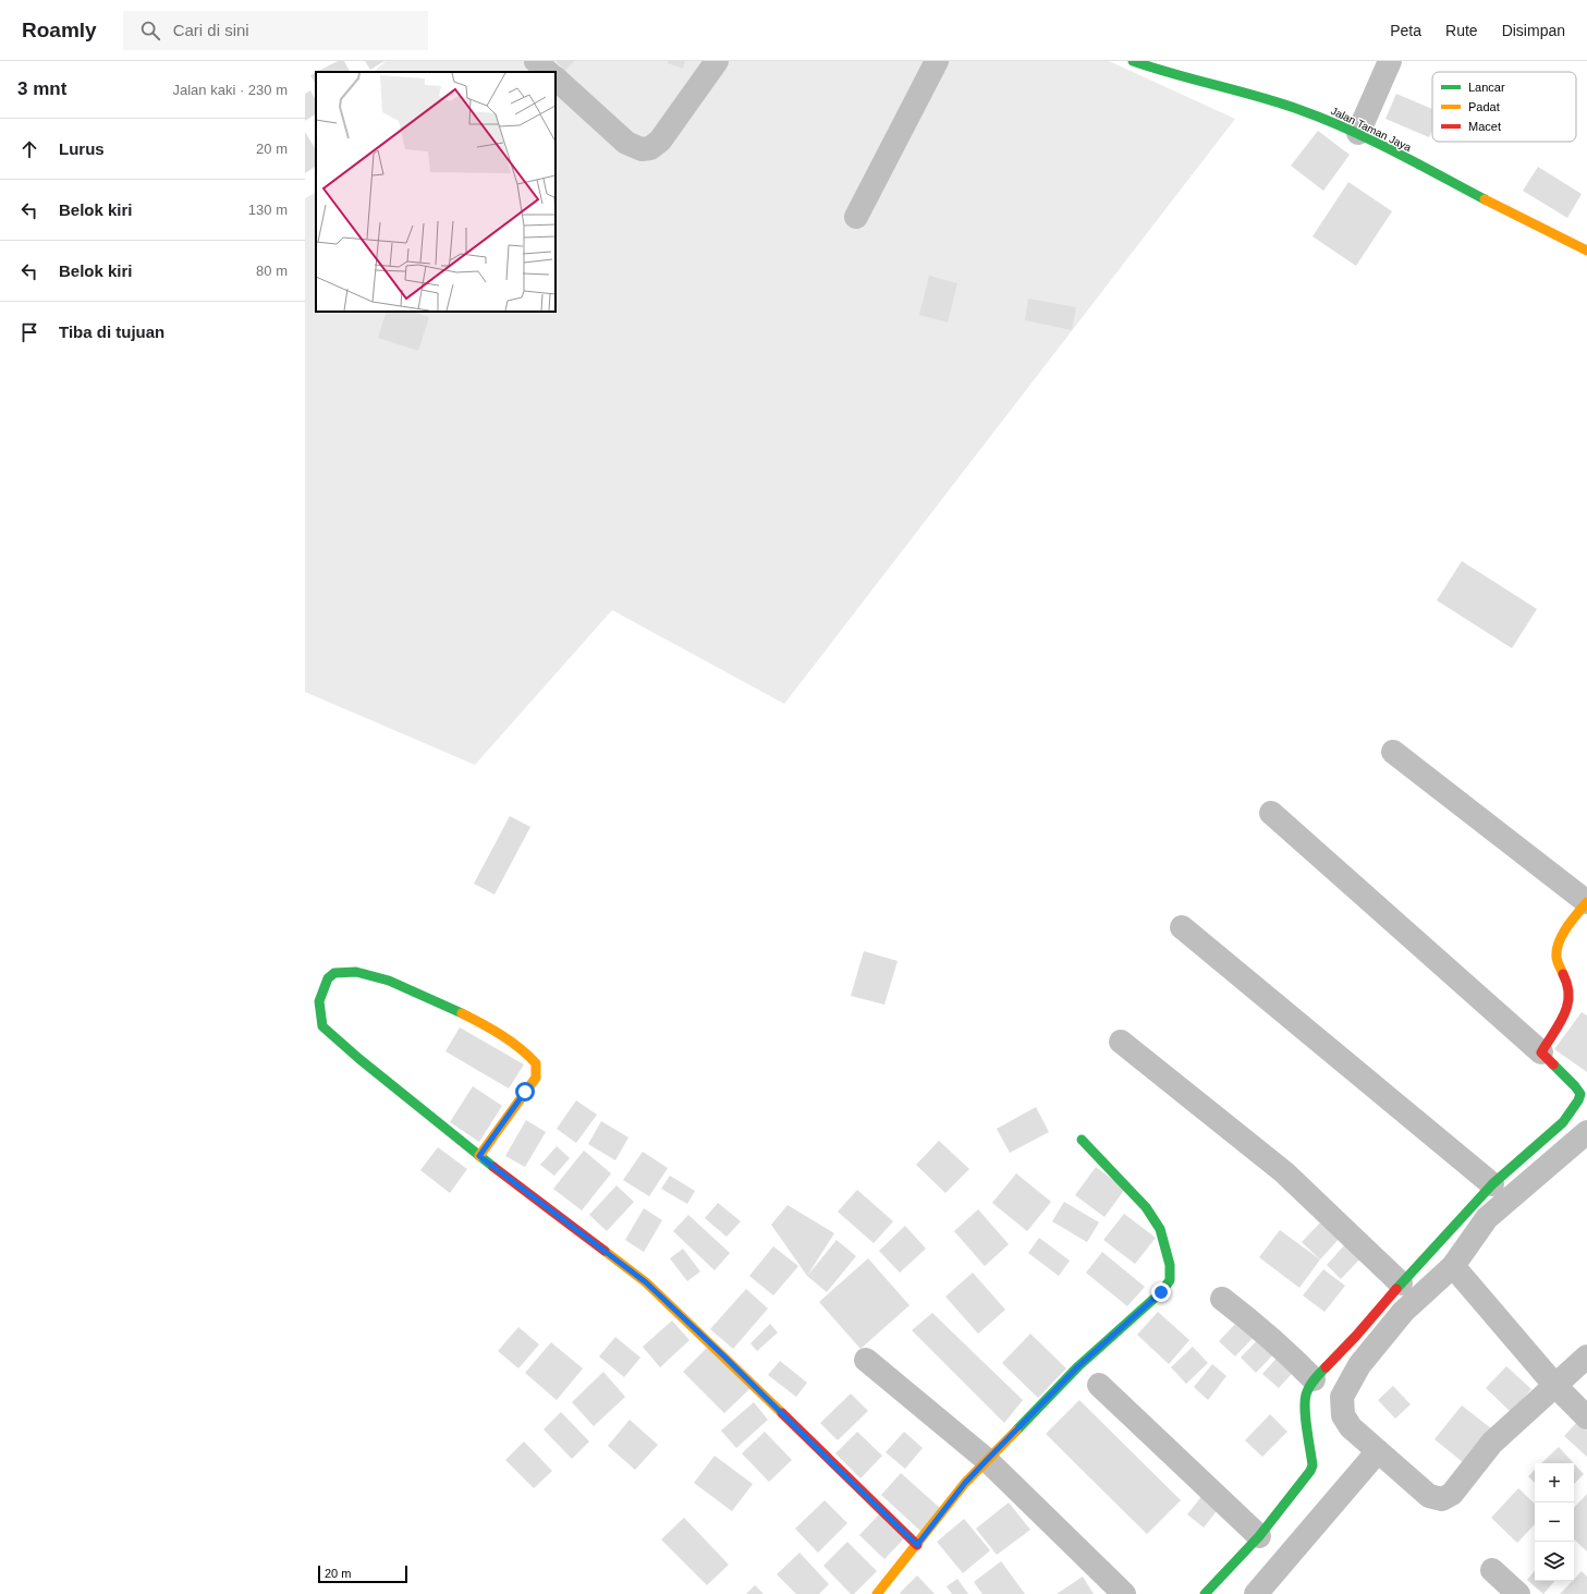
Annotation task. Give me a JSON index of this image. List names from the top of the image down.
{
  "streets": {
    "street": ["Jalan Taman Jaya"]
  },
  "legend": ["Lancar", "Padat", "Macet"],
  "scale_bar": "20 m",
  "page": {
    "header": "Roamly",
    "search": "Cari di sini",
    "nav": ["Peta", "Rute", "Disimpan"],
    "heading": ["3 mnt", "Jalan kaki · 230 m"],
    "list": [
      ["Lurus", "20 m"],
      ["Belok kiri", "130 m"],
      ["Belok kiri", "80 m"],
      "Tiba di tujuan"
    ],
    "map_buttons": ["+", "−"],
    "scale": "20 m"
  }
}
